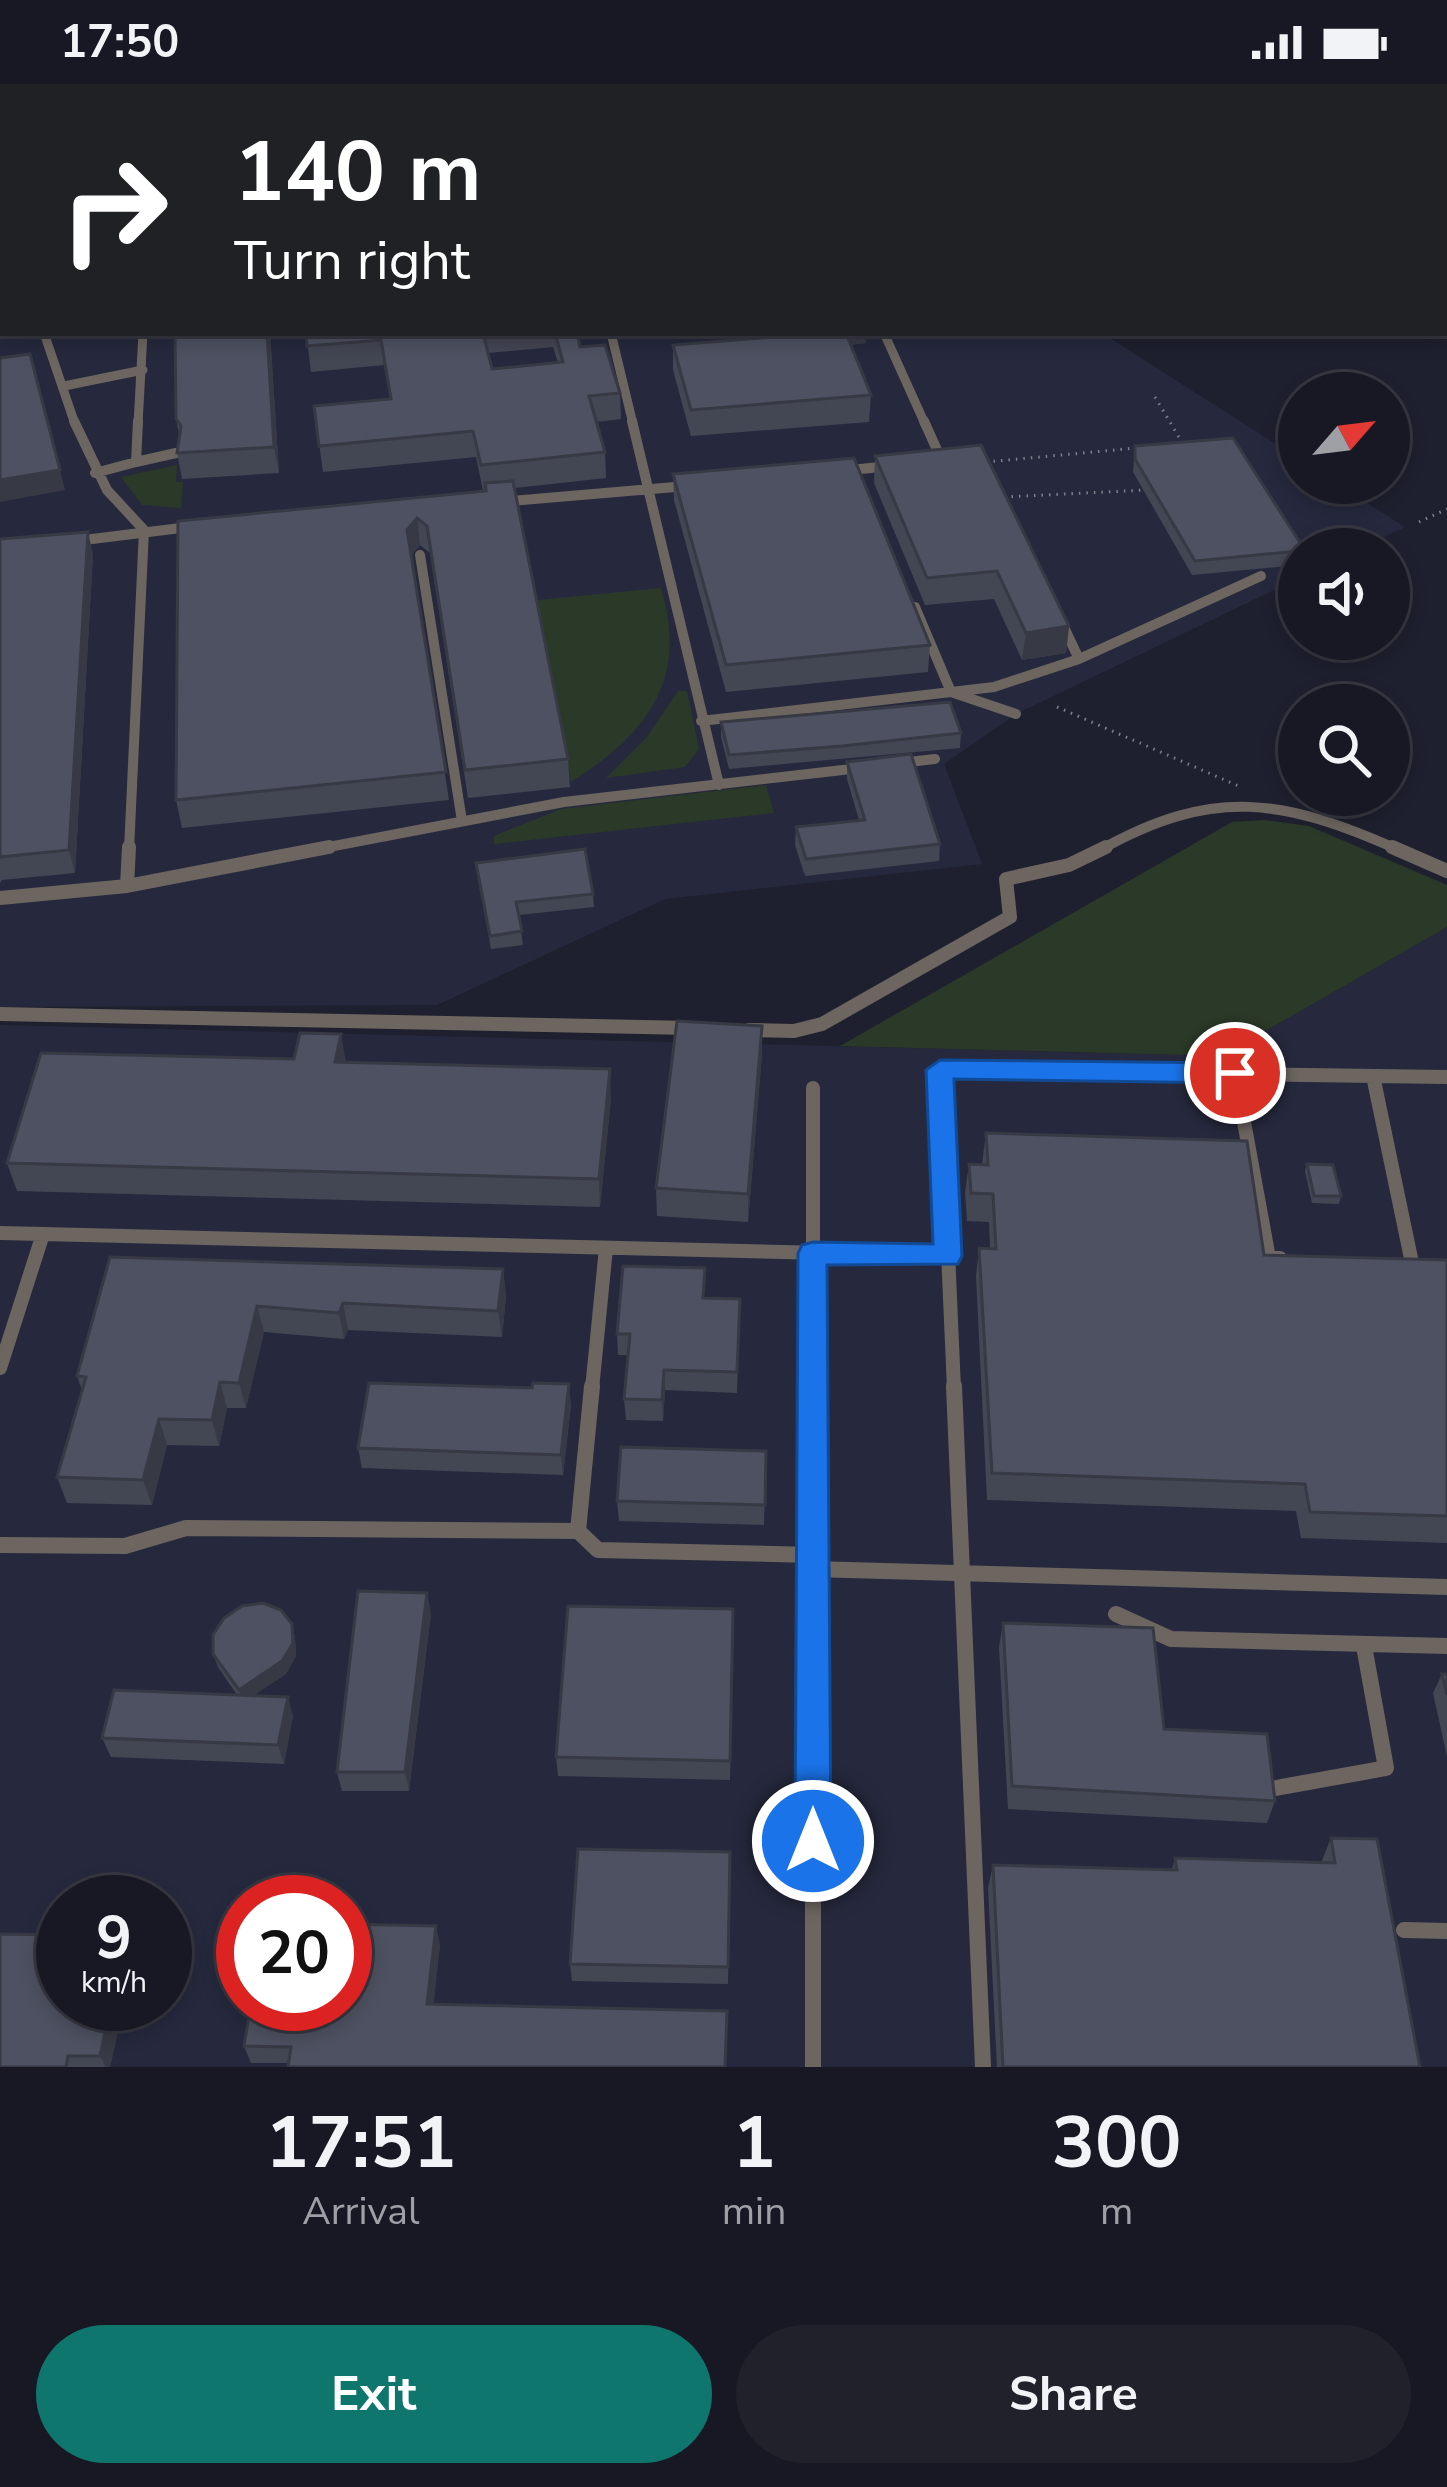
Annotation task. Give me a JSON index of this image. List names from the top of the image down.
{
  "north": "top right",
  "page": {
    "status": "17:50",
    "turn": ["140 m", "Turn right"],
    "speed": "9 km/h",
    "limit": "20",
    "eta": [
      "17:51",
      "Arrival",
      "1",
      "min",
      "300",
      "m"
    ],
    "buttons": ["Exit", "Share"]
  }
}
